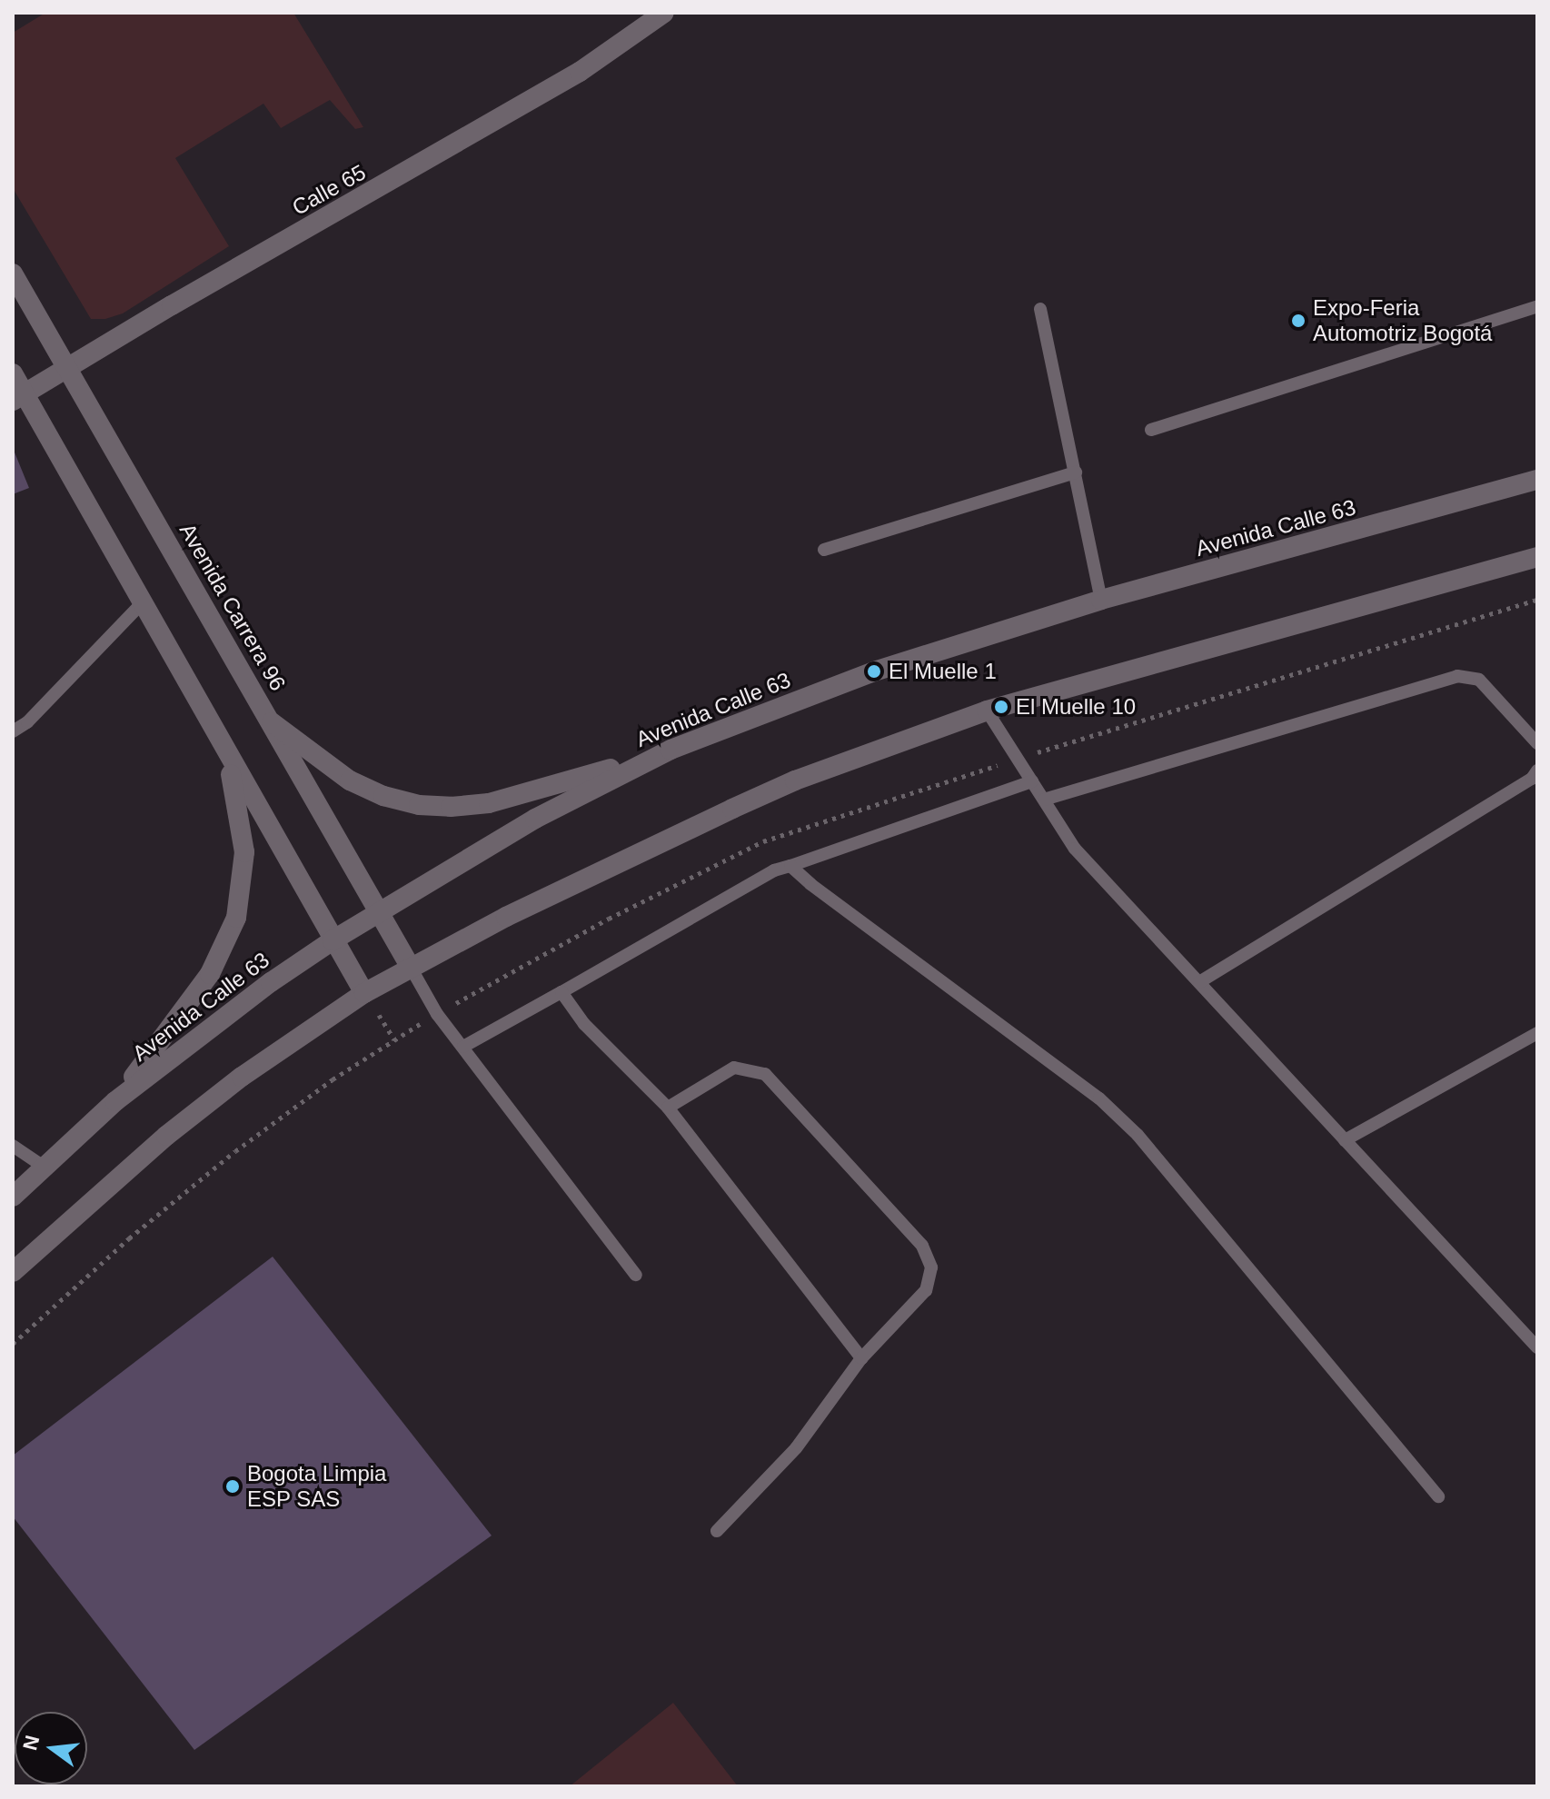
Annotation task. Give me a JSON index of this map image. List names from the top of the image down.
{
  "streets": {
    "main road": ["Calle 65", "Avenida Calle 63", "Avenida Carrera 96"]
  },
  "crossings": [
    ["Calle 65", "Avenida Carrera 96"],
    ["Avenida Calle 63", "Avenida Carrera 96"]
  ],
  "places": [
    "Expo-Feria Automotriz Bogotá",
    "El Muelle 1",
    "El Muelle 10",
    "Bogota Limpia ESP SAS"
  ],
  "north": "left"
}
